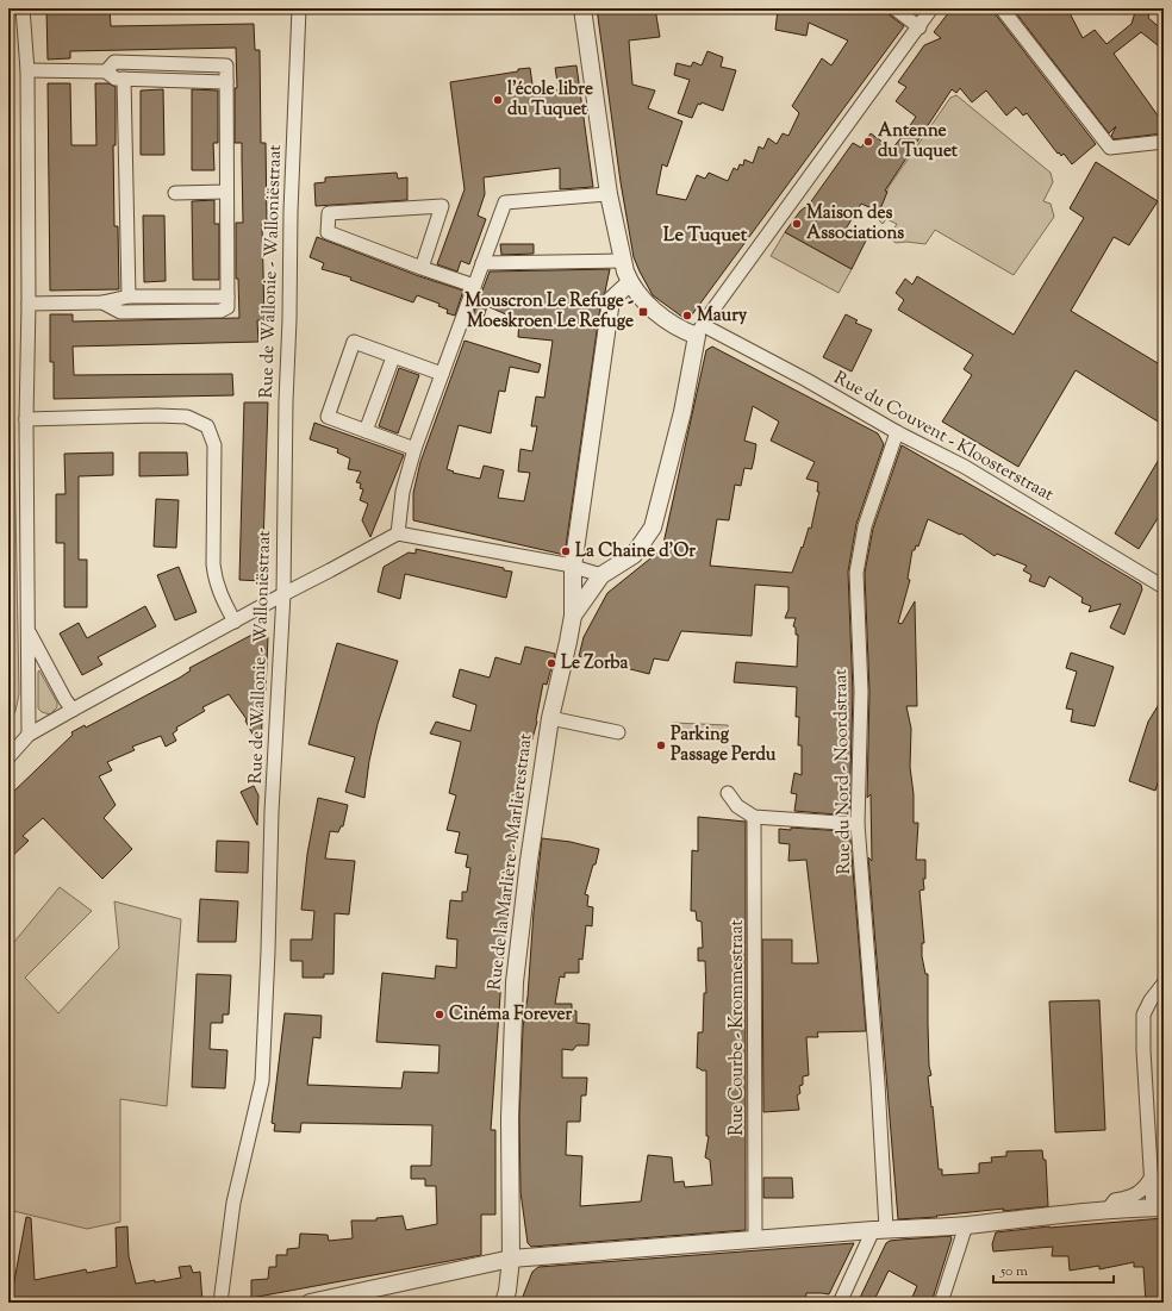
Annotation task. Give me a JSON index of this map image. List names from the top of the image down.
{
  "streets": {
    "street": [
      "Rue de Wallonie - Walloniëstraat",
      "Rue du Couvent - Kloosterstraat",
      "Rue du Nord - Noordstraat",
      "Rue de la Marlière - Marlièrestraat",
      "Rue Courbe - Krommestraat"
    ]
  },
  "crossings": [
    ["Rue du Couvent - Kloosterstraat", "Rue du Nord - Noordstraat"],
    ["Rue du Couvent - Kloosterstraat", "Rue de la Marlière - Marlièrestraat"]
  ],
  "districts": ["Le Tuquet"],
  "places": {
    "other": [
      "l’école libre du Tuquet",
      "Antenne du Tuquet",
      "Maison des Associations",
      "Maury",
      "La Chaine d'Or",
      "Le Zorba",
      "Parking Passage Perdu",
      "Cinéma Forever"
    ],
    "transit": ["Mouscron Le Refuge - Moeskroen Le Refuge"]
  },
  "scale_bar": "50 m"
}
